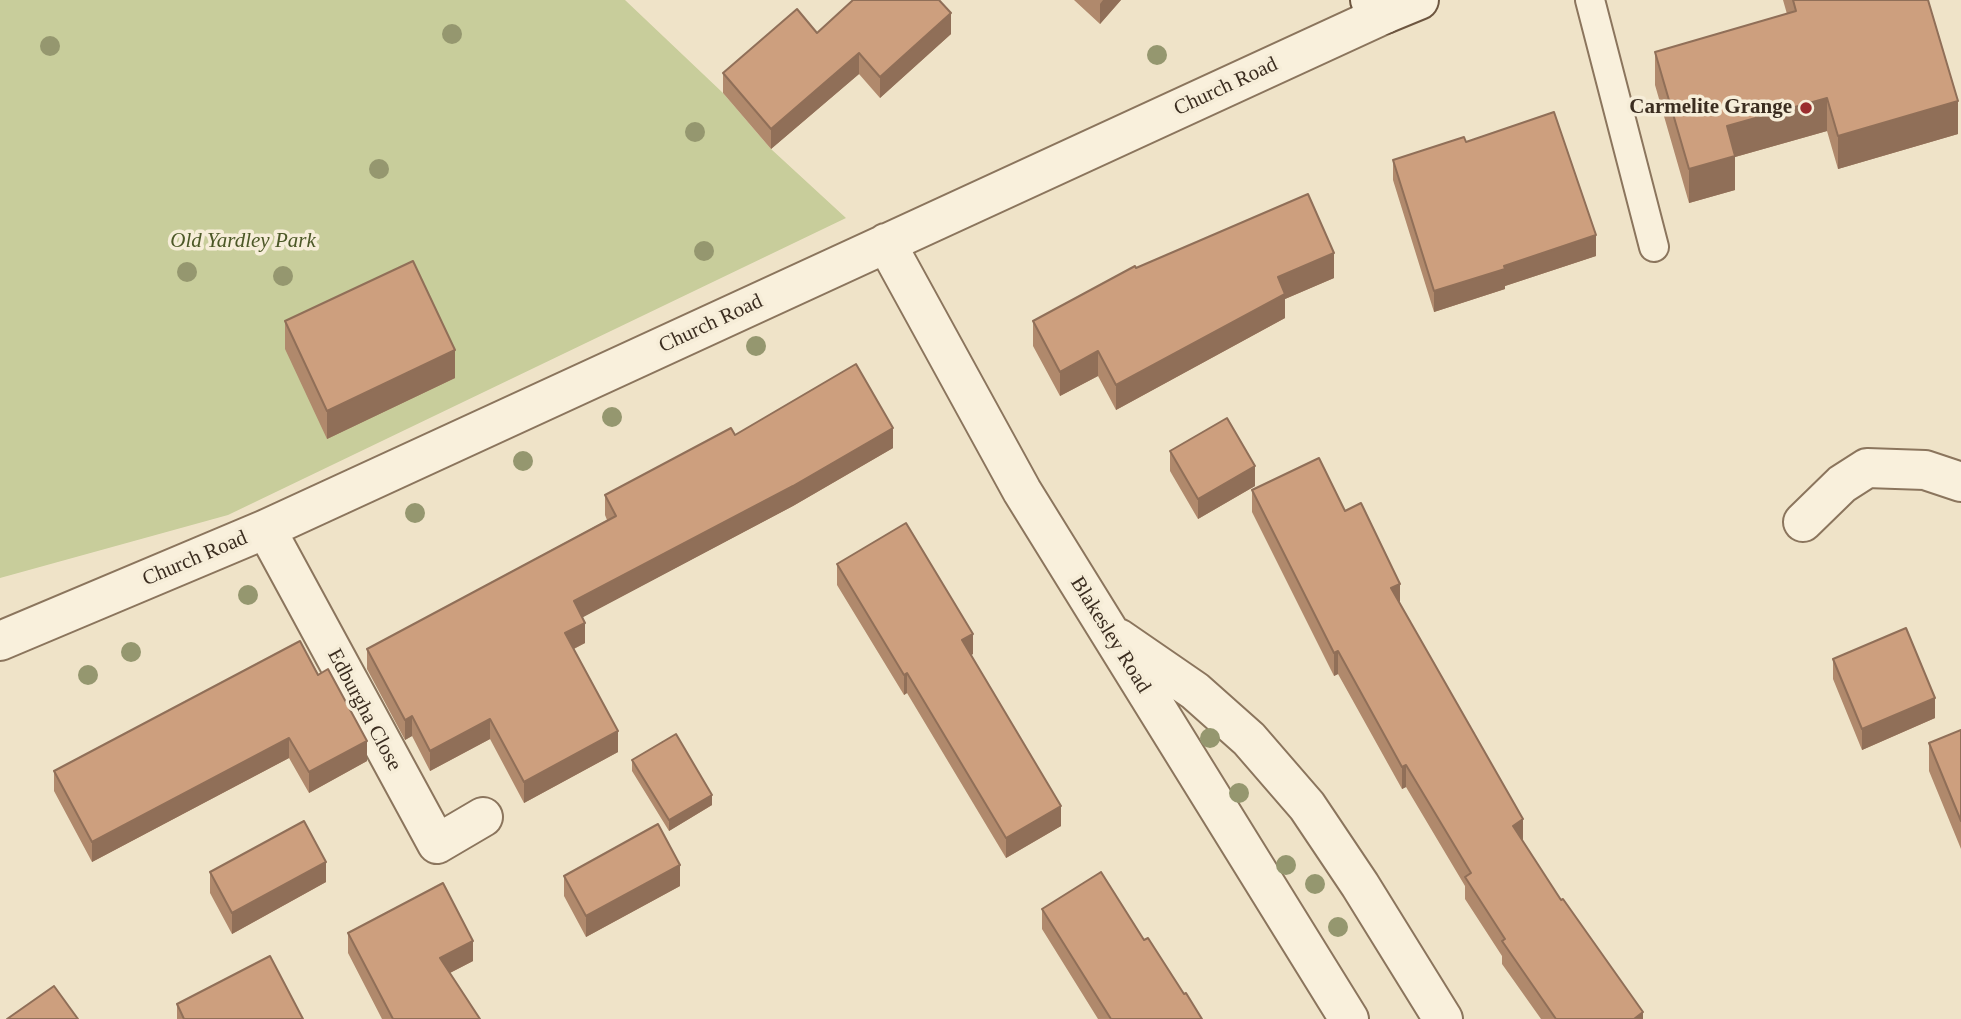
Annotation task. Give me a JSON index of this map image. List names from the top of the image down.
{
  "streets": {
    "street": ["Church Road", "Blakesley Road", "Edburgha Close"]
  },
  "crossings": [
    ["Church Road", "Blakesley Road"],
    ["Church Road", "Edburgha Close"]
  ],
  "parks": ["Old Yardley Park"],
  "places": ["Carmelite Grange"]
}
